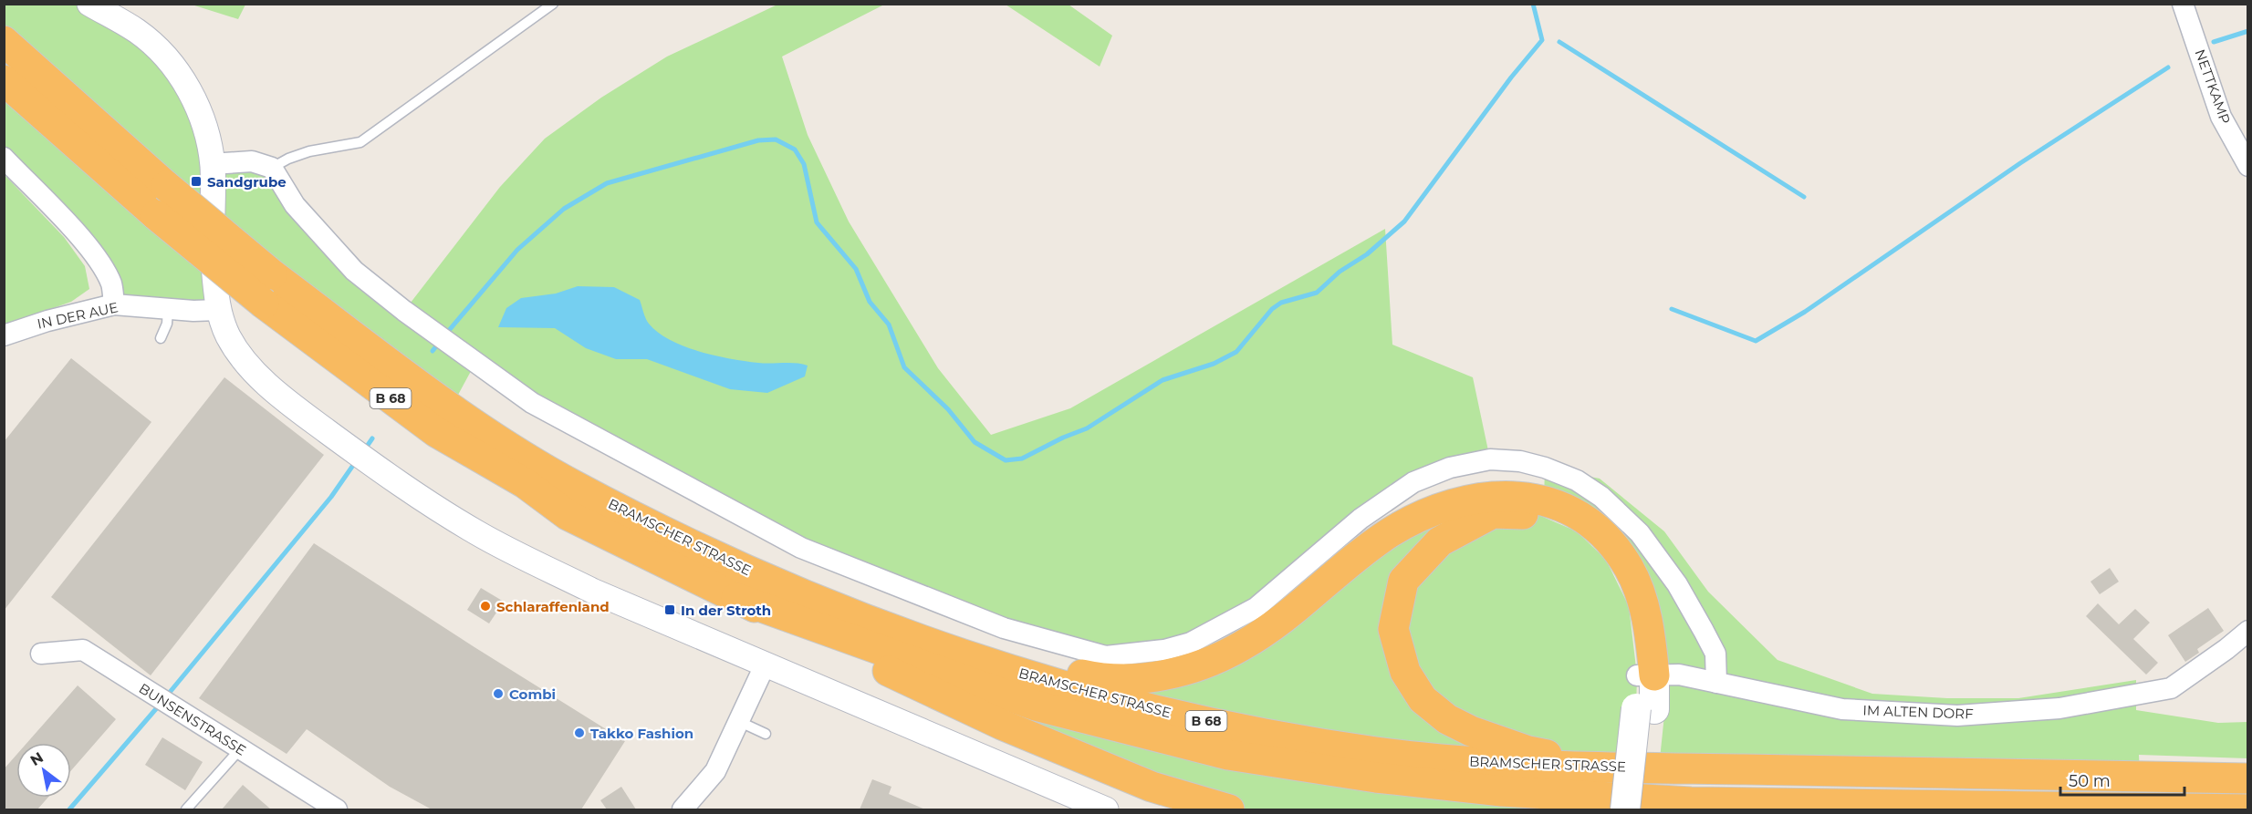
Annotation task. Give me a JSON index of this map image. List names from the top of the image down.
{
  "streets": {
    "highway": ["B 68", "BRAMSCHER STRASSE"],
    "street": [
      "NETTKAMP",
      "IN DER AUE",
      "IM ALTEN DORF",
      "BUNSENSTRASSE"
    ]
  },
  "places": {
    "transit": ["Sandgrube", "In der Stroth"],
    "other": ["Schlaraffenland", "Combi", "Takko Fashion"]
  },
  "scale_bar": "50 m",
  "north": "top left"
}
